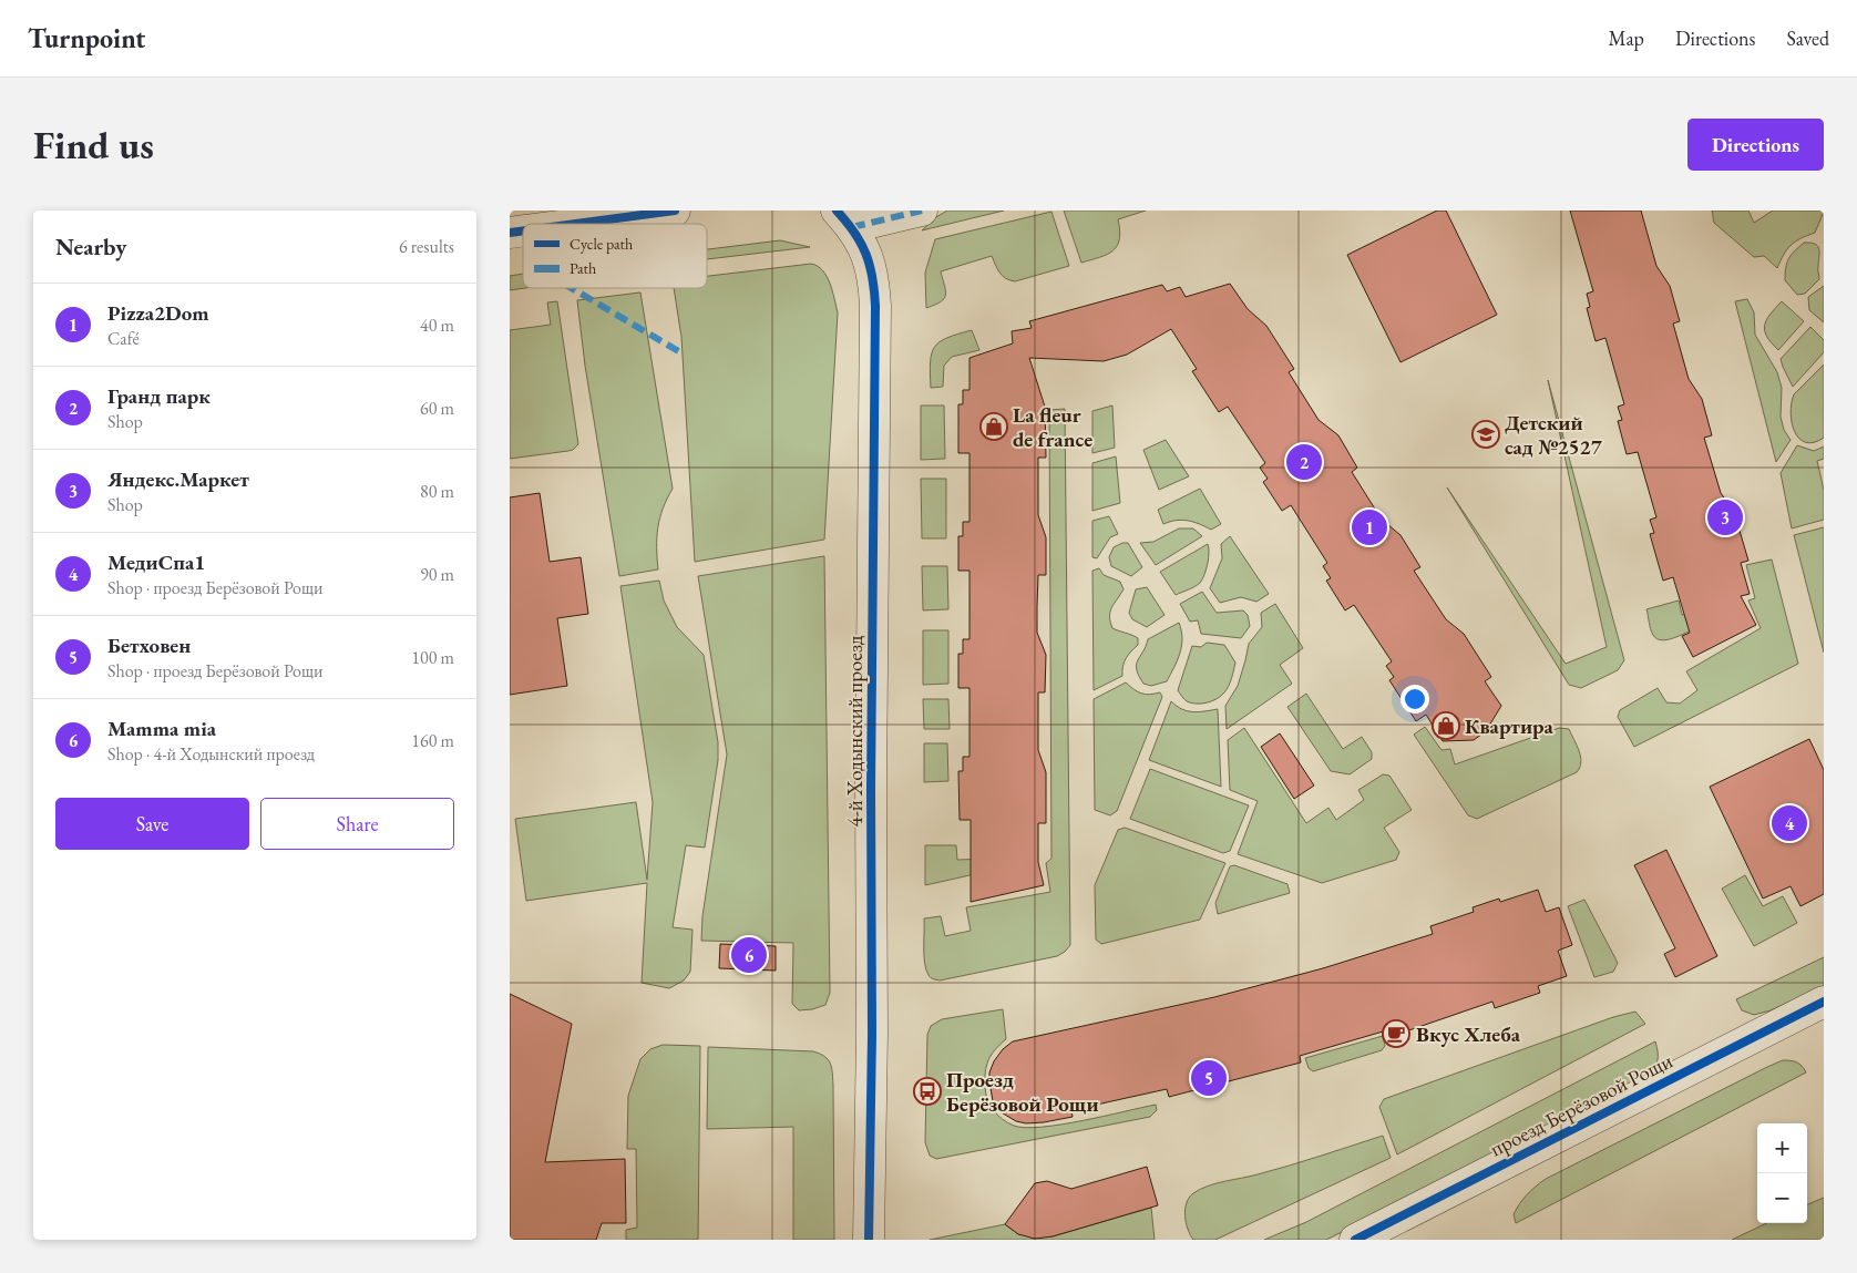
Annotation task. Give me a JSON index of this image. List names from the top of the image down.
{
  "streets": {
    "street": ["4-й Ходынский проезд", "проезд Берёзовой Рощи"]
  },
  "places": {
    "shop": ["La fleur de france", "Квартира"],
    "school or university": ["Детский сад №2527"],
    "cafe": ["Вкус Хлеба"],
    "bus stop": ["Проезд Берёзовой Рощи"]
  },
  "legend": ["Cycle path", "Path"],
  "page": {
    "header": "Turnpoint",
    "nav": ["Map", "Directions", "Saved"],
    "buttons": [
      "Directions",
      ["Save", "Share"]
    ],
    "title": "Find us",
    "heading": ["Nearby", "6 results"],
    "list": [
      {
        "mark": "1",
        "name": "Pizza2Dom",
        "note": "Café",
        "value": "40 m"
      },
      {
        "mark": "2",
        "name": "Гранд парк",
        "note": "Shop",
        "value": "60 m"
      },
      {
        "mark": "3",
        "name": "Яндекс.Маркет",
        "note": "Shop",
        "value": "80 m"
      },
      {
        "mark": "4",
        "name": "МедиСпа1",
        "note": "Shop · проезд Берёзовой Рощи",
        "value": "90 m"
      },
      {
        "mark": "5",
        "name": "Бетховен",
        "note": "Shop · проезд Берёзовой Рощи",
        "value": "100 m"
      },
      {
        "mark": "6",
        "name": "Mamma mia",
        "note": "Shop · 4-й Ходынский проезд",
        "value": "160 m"
      }
    ],
    "pins": [
      "2",
      "3",
      "1",
      "4",
      "6",
      "5"
    ],
    "map_buttons": ["+", "−"]
  }
}
